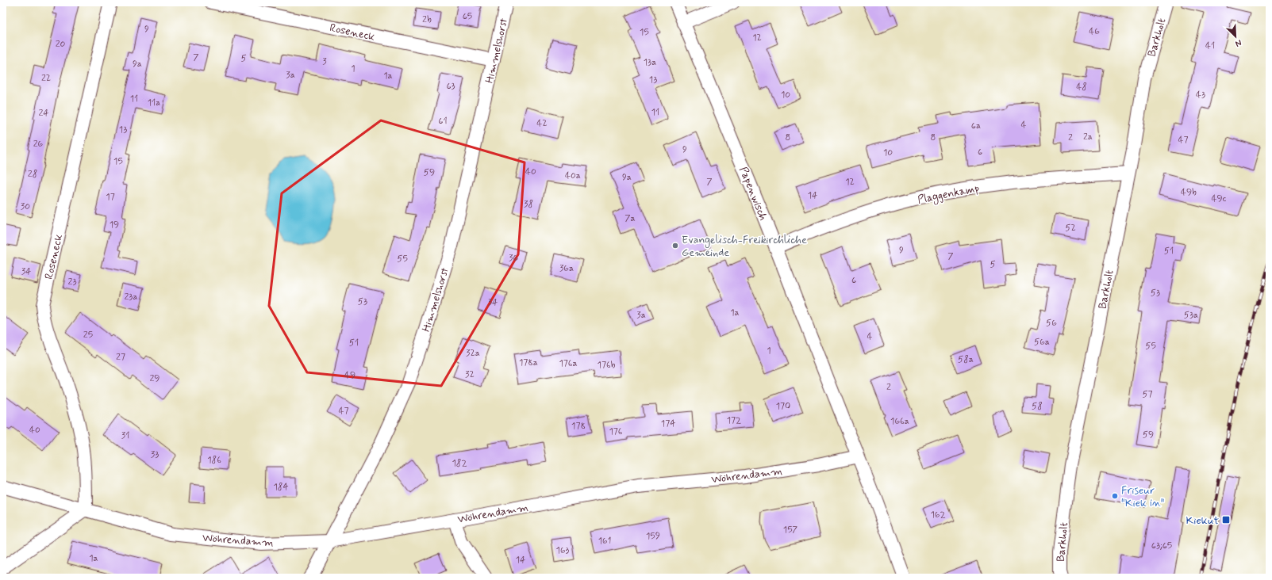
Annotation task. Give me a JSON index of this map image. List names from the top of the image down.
{
  "streets": {
    "street": [
      "Roseneck",
      "Barkholt",
      "Himmelshorst",
      "Papenwisch",
      "Plaggenkamp",
      "Wöhrendamm"
    ]
  },
  "crossings": [
    ["Roseneck", "Himmelshorst"],
    ["Roseneck", "Wöhrendamm"],
    ["Barkholt", "Plaggenkamp"],
    ["Himmelshorst", "Wöhrendamm"],
    ["Papenwisch", "Plaggenkamp"],
    ["Papenwisch", "Wöhrendamm"]
  ],
  "places": {
    "other": ["Evangelisch-Freikirchliche Gemeinde", "Friseur \"Kiek in\""],
    "transit": ["Kiekut"]
  },
  "house_numbers": [
    "65",
    "2b",
    "9",
    "46",
    "15",
    "12",
    "20",
    "41",
    "7",
    "5",
    "3",
    "13a",
    "9a",
    "1",
    "3a",
    "1a",
    "22",
    "13",
    "63",
    "48",
    "10",
    "43",
    "11",
    "11a",
    "11",
    "24",
    "61",
    "42",
    "4",
    "6a",
    "13",
    "2a",
    "8",
    "8",
    "2",
    "47",
    "26",
    "9",
    "6",
    "10",
    "15",
    "40",
    "59",
    "28",
    "40a",
    "9a",
    "7",
    "12",
    "49b",
    "14",
    "17",
    "49c",
    "38",
    "30",
    "7a",
    "19",
    "52",
    "9",
    "51",
    "7",
    "36",
    "55",
    "5",
    "36a",
    "34",
    "6",
    "23",
    "53",
    "23a",
    "53",
    "34",
    "1a",
    "3a",
    "53a",
    "56",
    "25",
    "4",
    "56a",
    "51",
    "55",
    "1",
    "32a",
    "27",
    "58a",
    "178a",
    "176a",
    "176b",
    "32",
    "49",
    "29",
    "2",
    "57",
    "170",
    "58",
    "47",
    "172",
    "166a",
    "174",
    "178",
    "40",
    "176",
    "59",
    "31",
    "33",
    "186",
    "182",
    "184",
    "162",
    "157",
    "159",
    "161",
    "63;65",
    "163",
    "1a",
    "14"
  ],
  "north": "bottom right"
}
